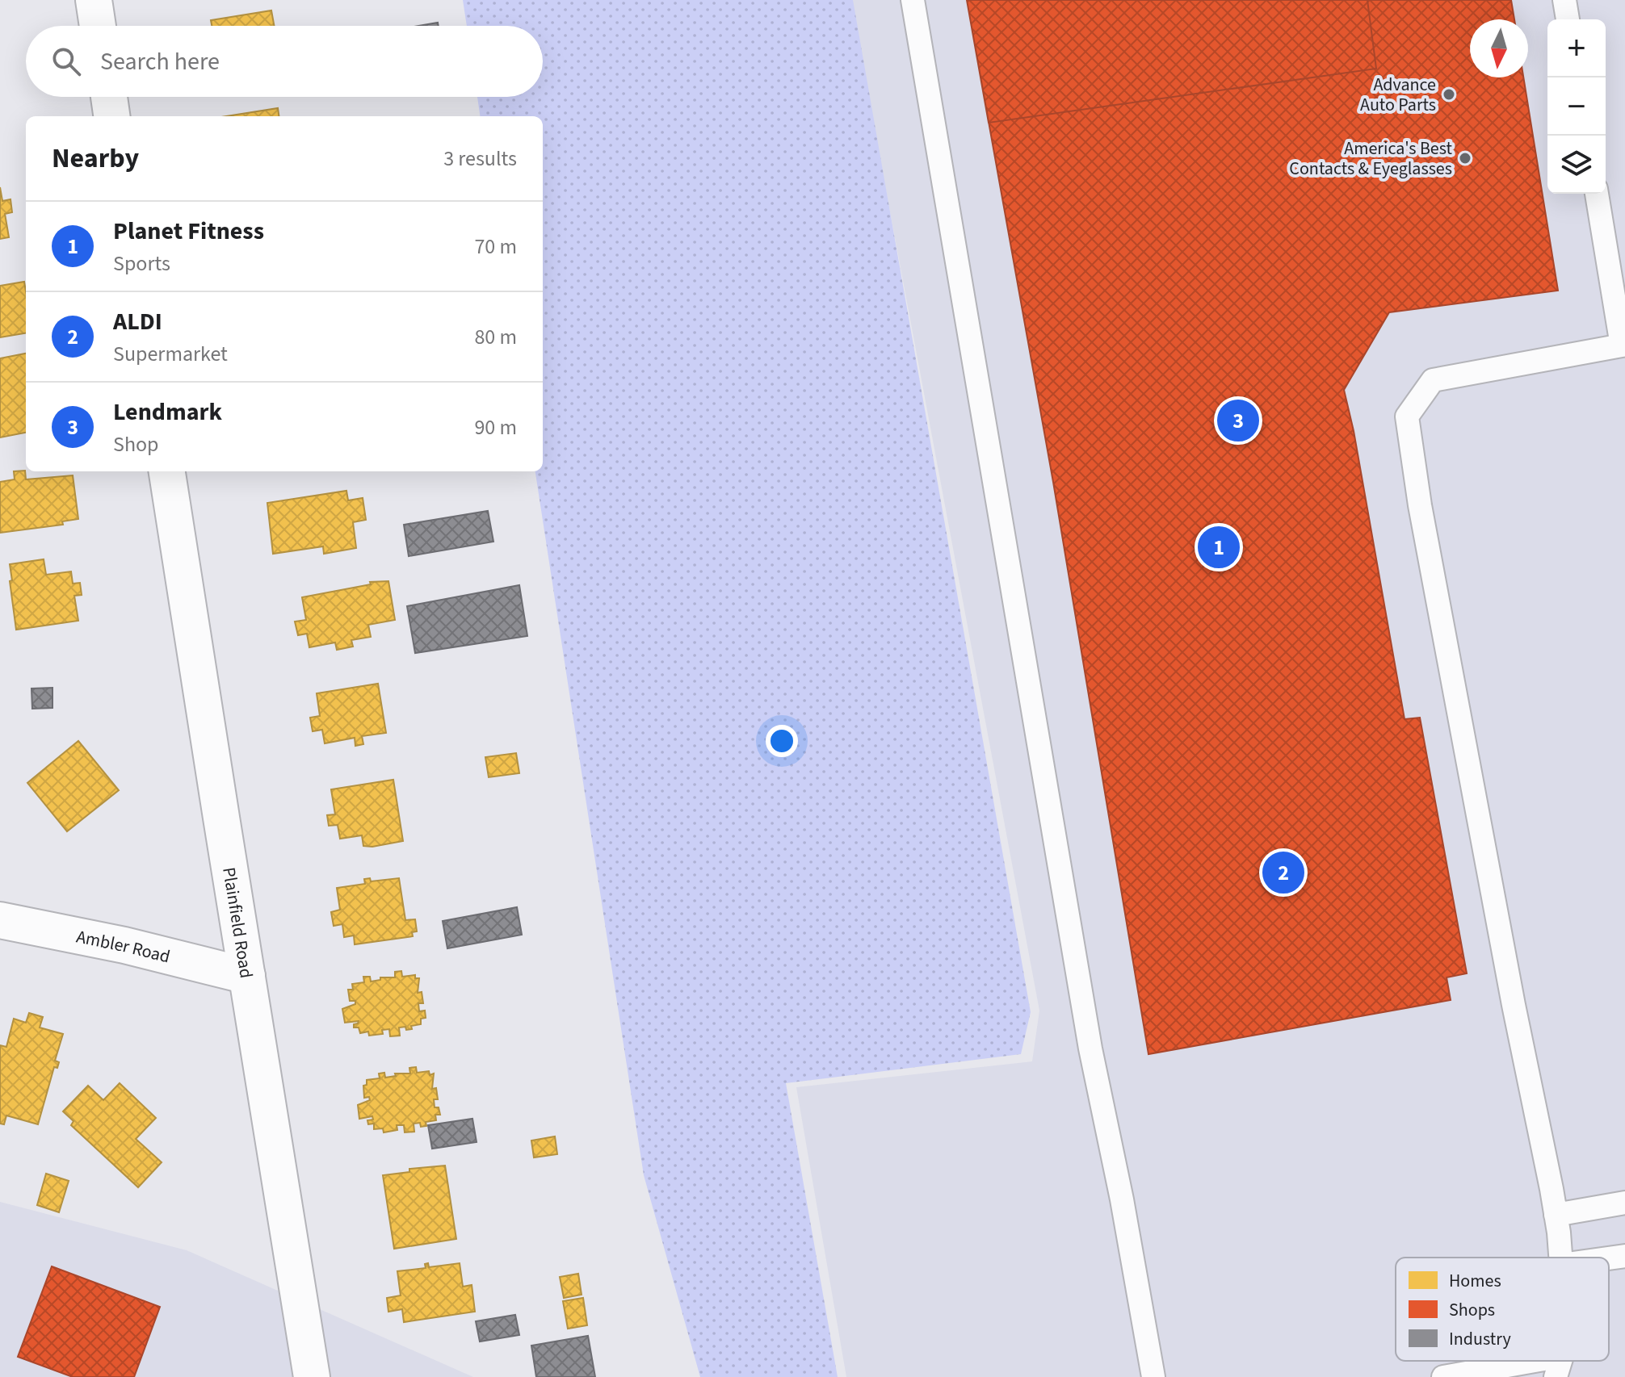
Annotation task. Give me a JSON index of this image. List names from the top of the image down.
{
  "streets": {
    "street": ["Plainfield Road", "Ambler Road"]
  },
  "crossings": [
    ["Plainfield Road", "Ambler Road"]
  ],
  "places": ["Advance Auto Parts", "America's Best Contacts & Eyeglasses"],
  "legend": ["Homes", "Shops", "Industry"],
  "north": "bottom",
  "page": {
    "map_buttons": ["+", "−"],
    "search": "Search here",
    "heading": ["Nearby", "3 results"],
    "list": [
      {
        "mark": "1",
        "name": "Planet Fitness",
        "note": "Sports",
        "value": "70 m"
      },
      {
        "mark": "2",
        "name": "ALDI",
        "note": "Supermarket",
        "value": "80 m"
      },
      {
        "mark": "3",
        "name": "Lendmark",
        "note": "Shop",
        "value": "90 m"
      }
    ],
    "pins": ["3", "1", "2"]
  }
}
